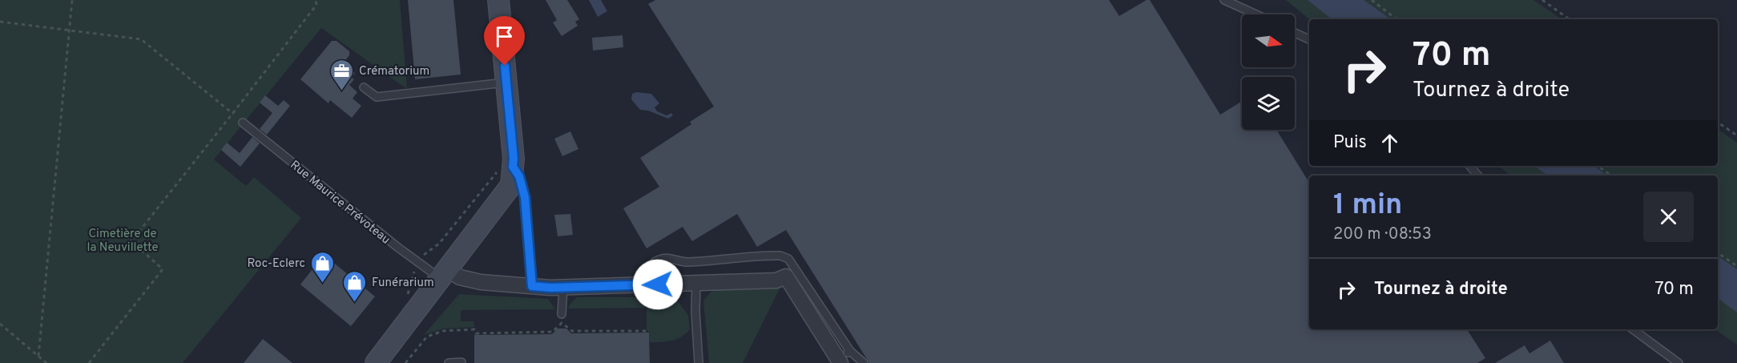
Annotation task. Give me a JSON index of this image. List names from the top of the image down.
{
  "streets": {
    "lane": ["Rue Maurice Prévoteau"]
  },
  "parks": ["Cimetière de la Neuvillette"],
  "places": {
    "office": ["Crématorium"],
    "shop": ["Roc-Eclerc", "Funérarium"]
  },
  "north": "right",
  "page": {
    "turn": ["70 m", "Tournez à droite"],
    "then": "Puis",
    "heading": ["1 min", "200 m · 08:53"],
    "list": [
      {
        "name": "Tournez à droite",
        "value": "70 m"
      }
    ]
  }
}
